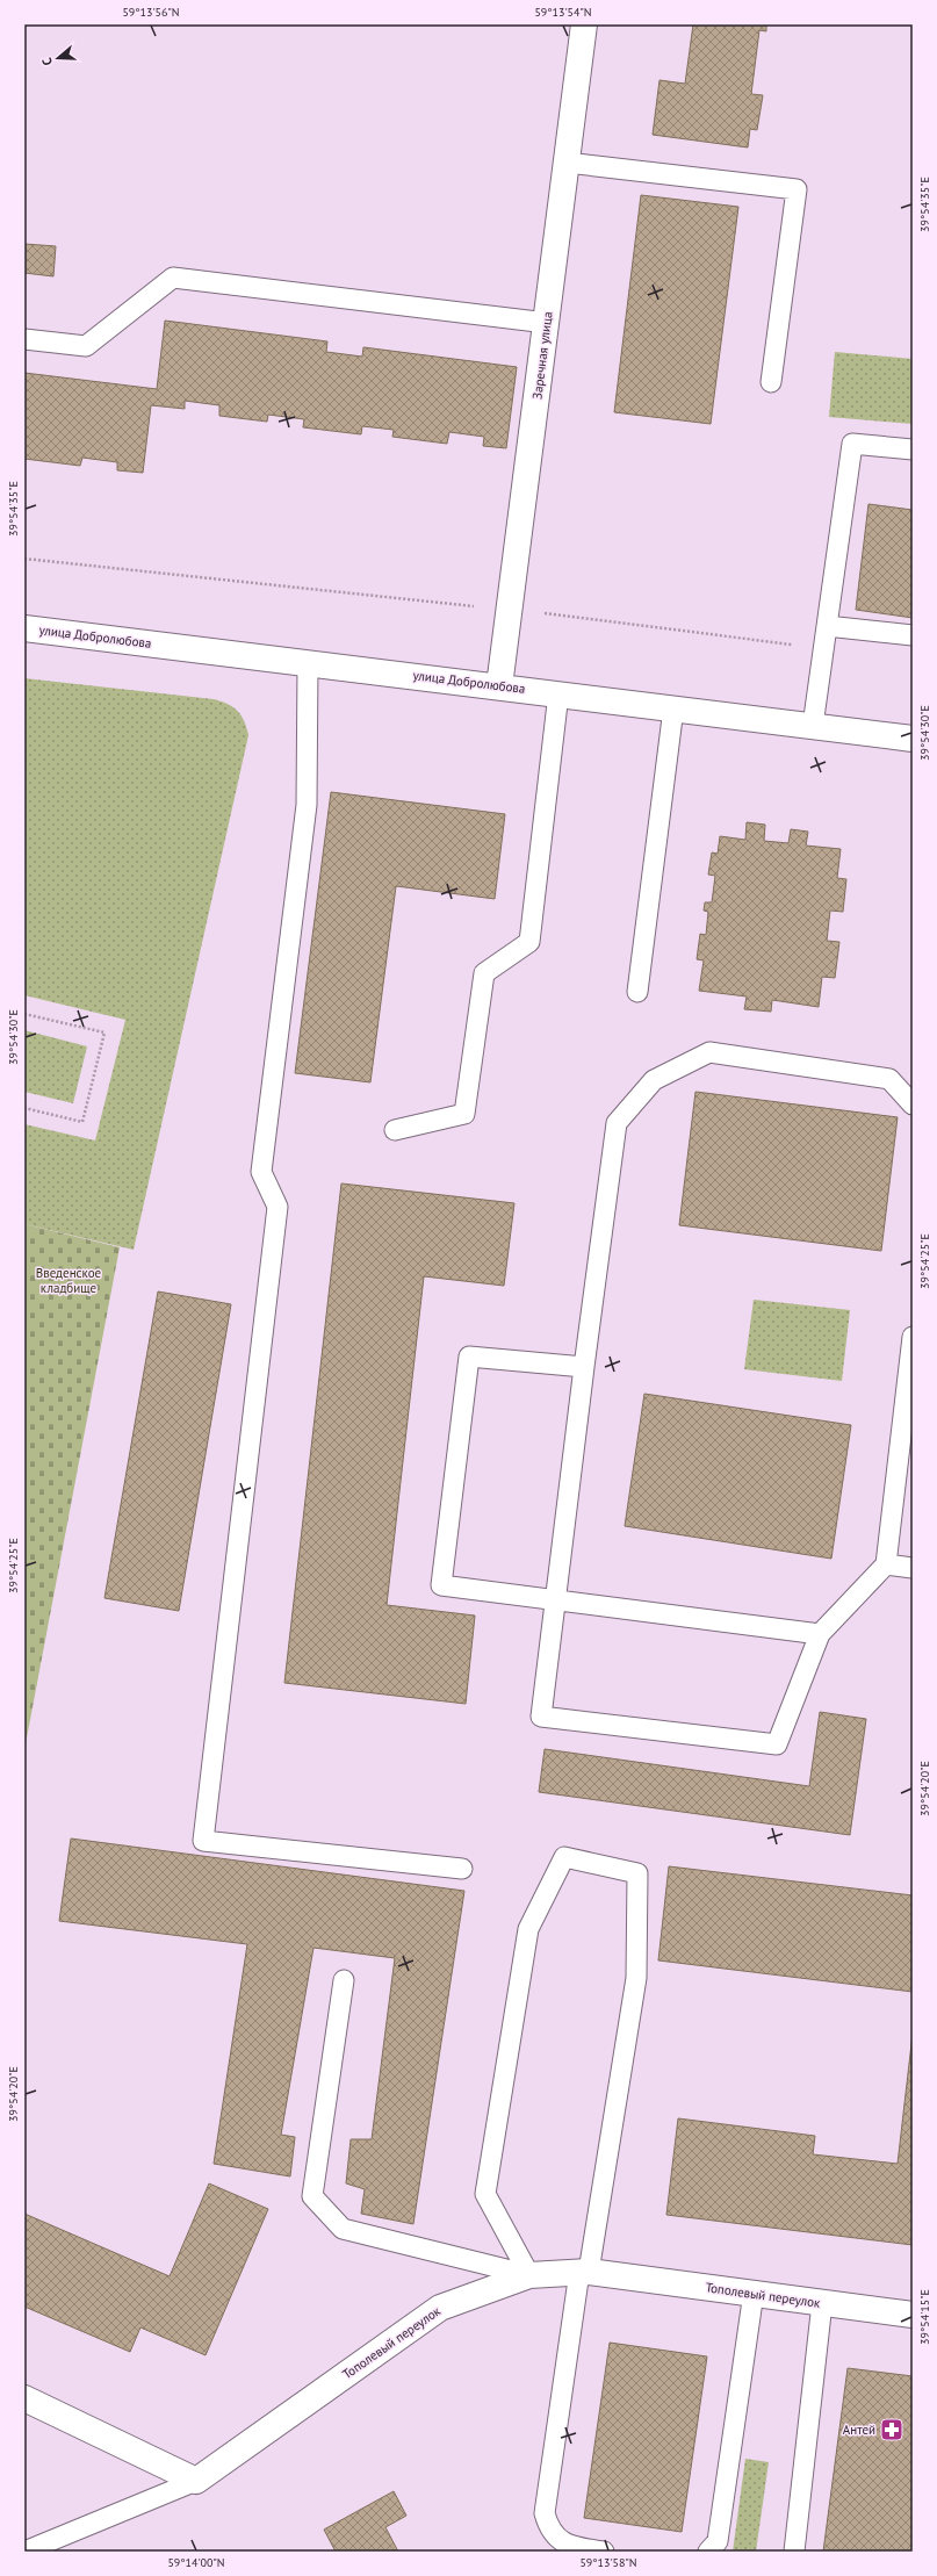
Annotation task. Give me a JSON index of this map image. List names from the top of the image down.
{
  "streets": {
    "street": ["Заречная улица", "улица Добролюбова", "Тополевый переулок"]
  },
  "crossings": [
    ["Заречная улица", "улица Добролюбова"]
  ],
  "parks": ["Введенское кладбище"],
  "places": {
    "pharmacy": ["Антей"]
  },
  "north": "left",
  "coordinates": [
    "59°13'56\"N",
    "59°13'54\"N",
    "39°54'35\"E",
    "39°54'30\"E",
    "39°54'25\"E",
    "39°54'20\"E",
    "39°54'15\"E",
    "59°14'00\"N",
    "59°13'58\"N"
  ]
}
